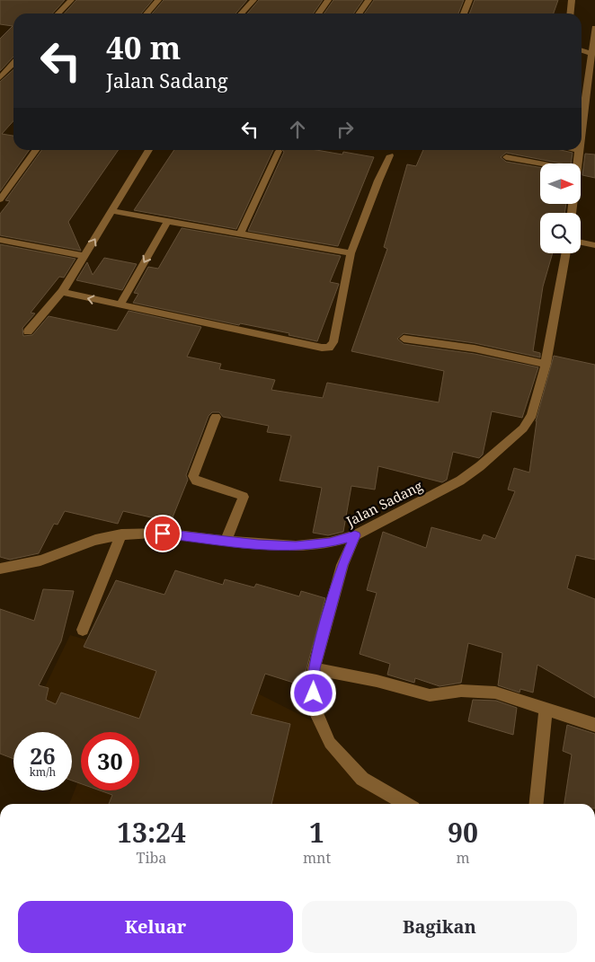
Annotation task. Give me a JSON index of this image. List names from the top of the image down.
{
  "streets": {
    "street": ["Jalan Sadang"]
  },
  "north": "right",
  "page": {
    "turn": ["40 m", "Jalan Sadang"],
    "speed": "26 km/h",
    "limit": "30",
    "eta": [
      "13:24",
      "Tiba",
      "1",
      "mnt",
      "90",
      "m"
    ],
    "buttons": ["Keluar", "Bagikan"]
  }
}
